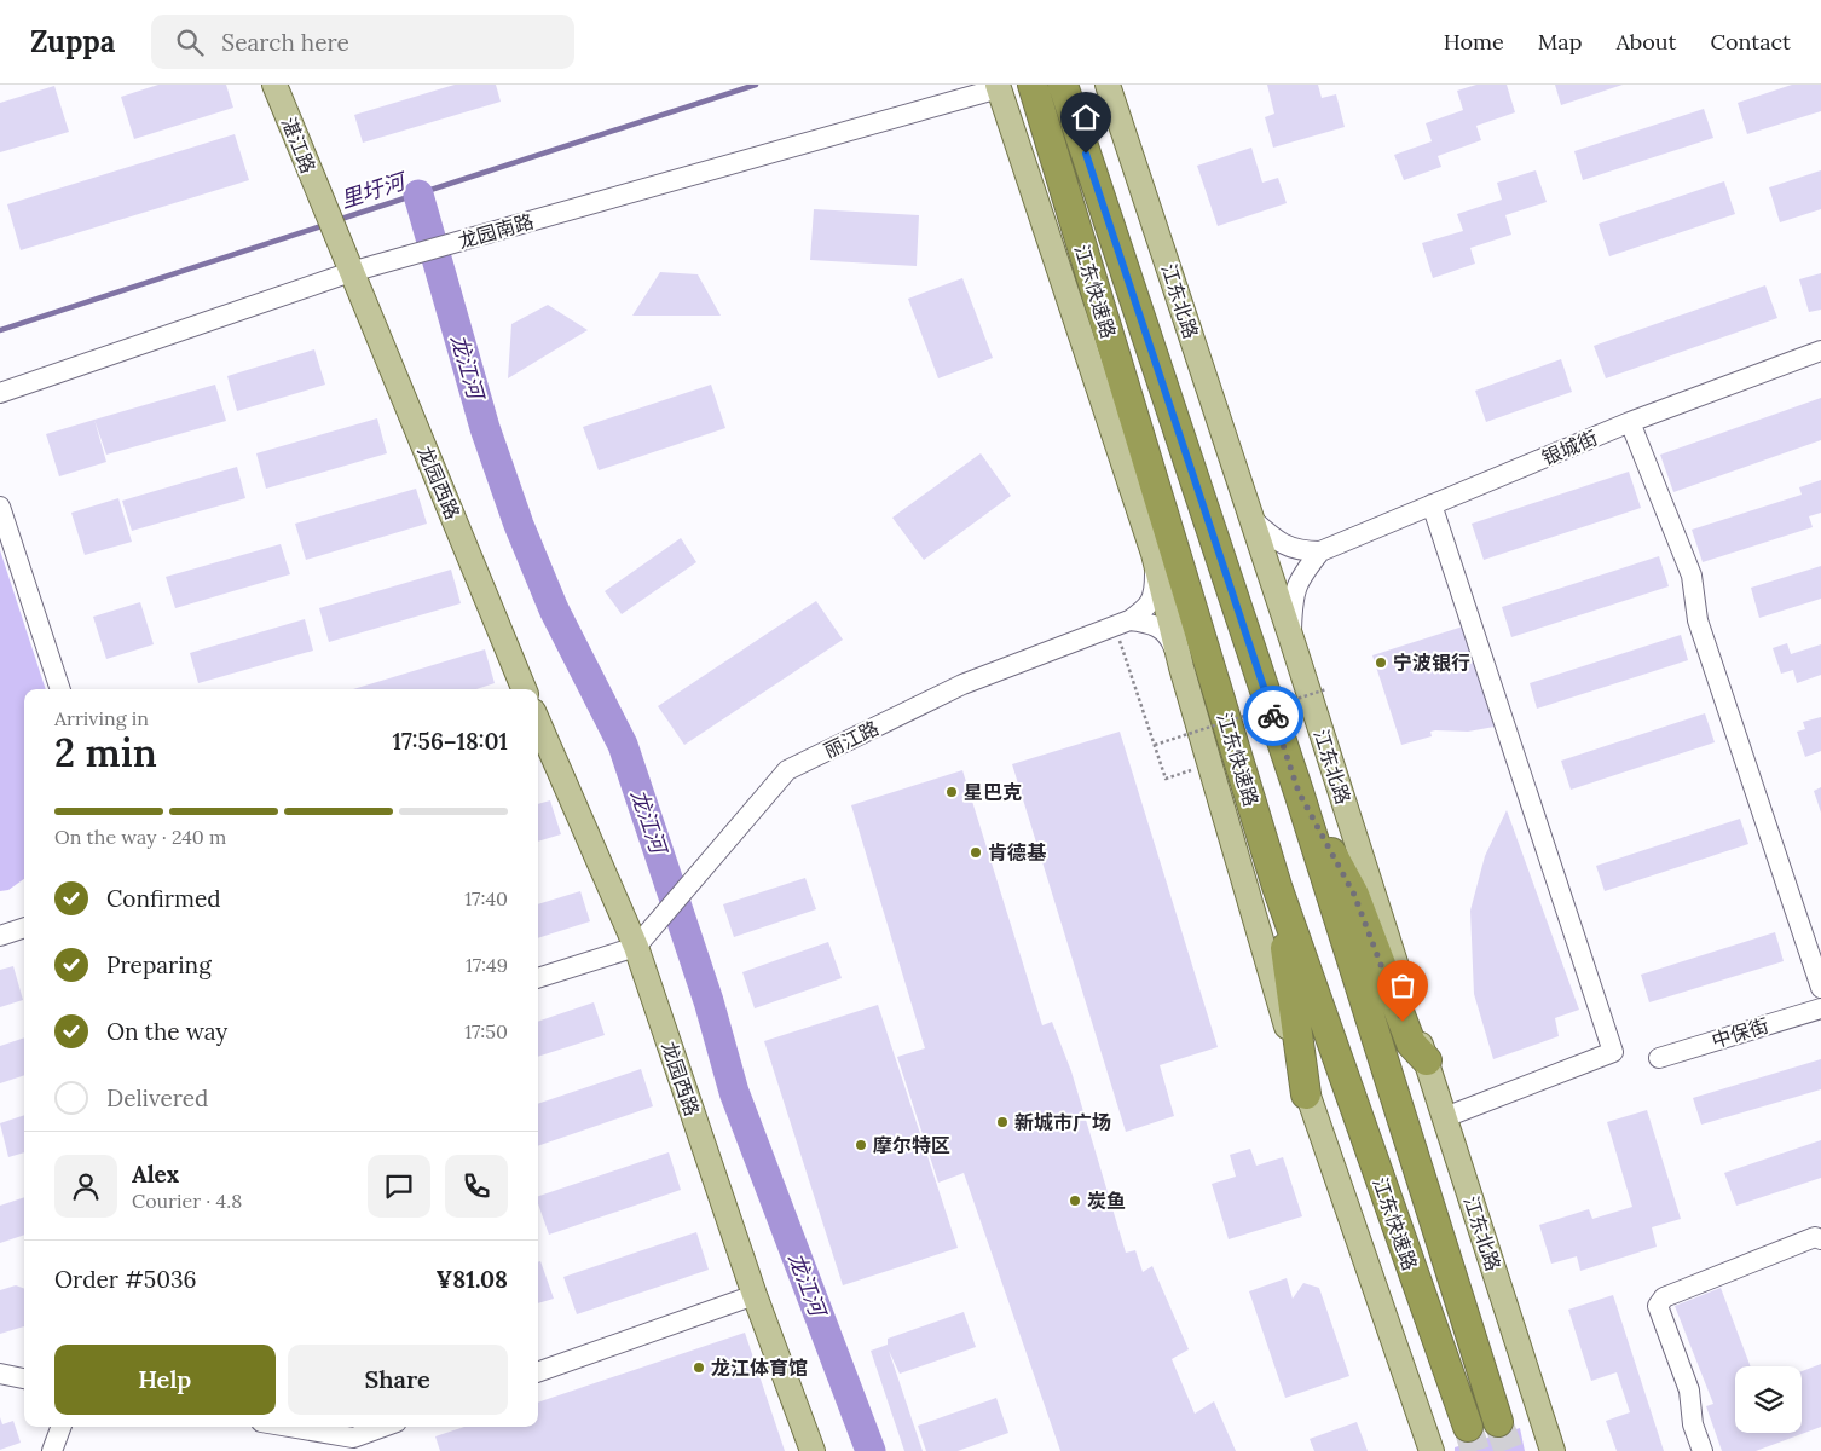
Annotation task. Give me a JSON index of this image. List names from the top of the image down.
{
  "streets": {
    "highway": ["江东快速路"],
    "main road": ["湛江路", "江东北路", "龙园西路"],
    "street": [
      "龙园南路",
      "银城街",
      "丽江路",
      "中保街"
    ]
  },
  "crossings": [
    ["湛江路", "龙园南路"],
    ["湛江路", "龙园西路"],
    ["龙园南路", "龙园西路"],
    ["江东北路", "银城街"],
    ["龙园西路", "丽江路"]
  ],
  "water": ["里圩河", "龙江河"],
  "places": [
    "宁波银行",
    "星巴克",
    "肯德基",
    "新城市广场",
    "摩尔特区",
    "炭鱼",
    "龙江体育馆"
  ],
  "page": {
    "header": "Zuppa",
    "search": "Search here",
    "nav": [
      "Home",
      "Map",
      "About",
      "Contact"
    ],
    "heading": ["2 min", "Arriving in", "17:56–18:01"],
    "panel": [
      "Alex",
      "Courier · 4.8",
      "Order #5036",
      "¥81.08"
    ],
    "bar": "On the way · 240 m",
    "list": [
      ["Confirmed", "17:40"],
      ["Preparing", "17:49"],
      ["On the way", "17:50"],
      "Delivered"
    ],
    "buttons": ["Help", "Share"]
  }
}
